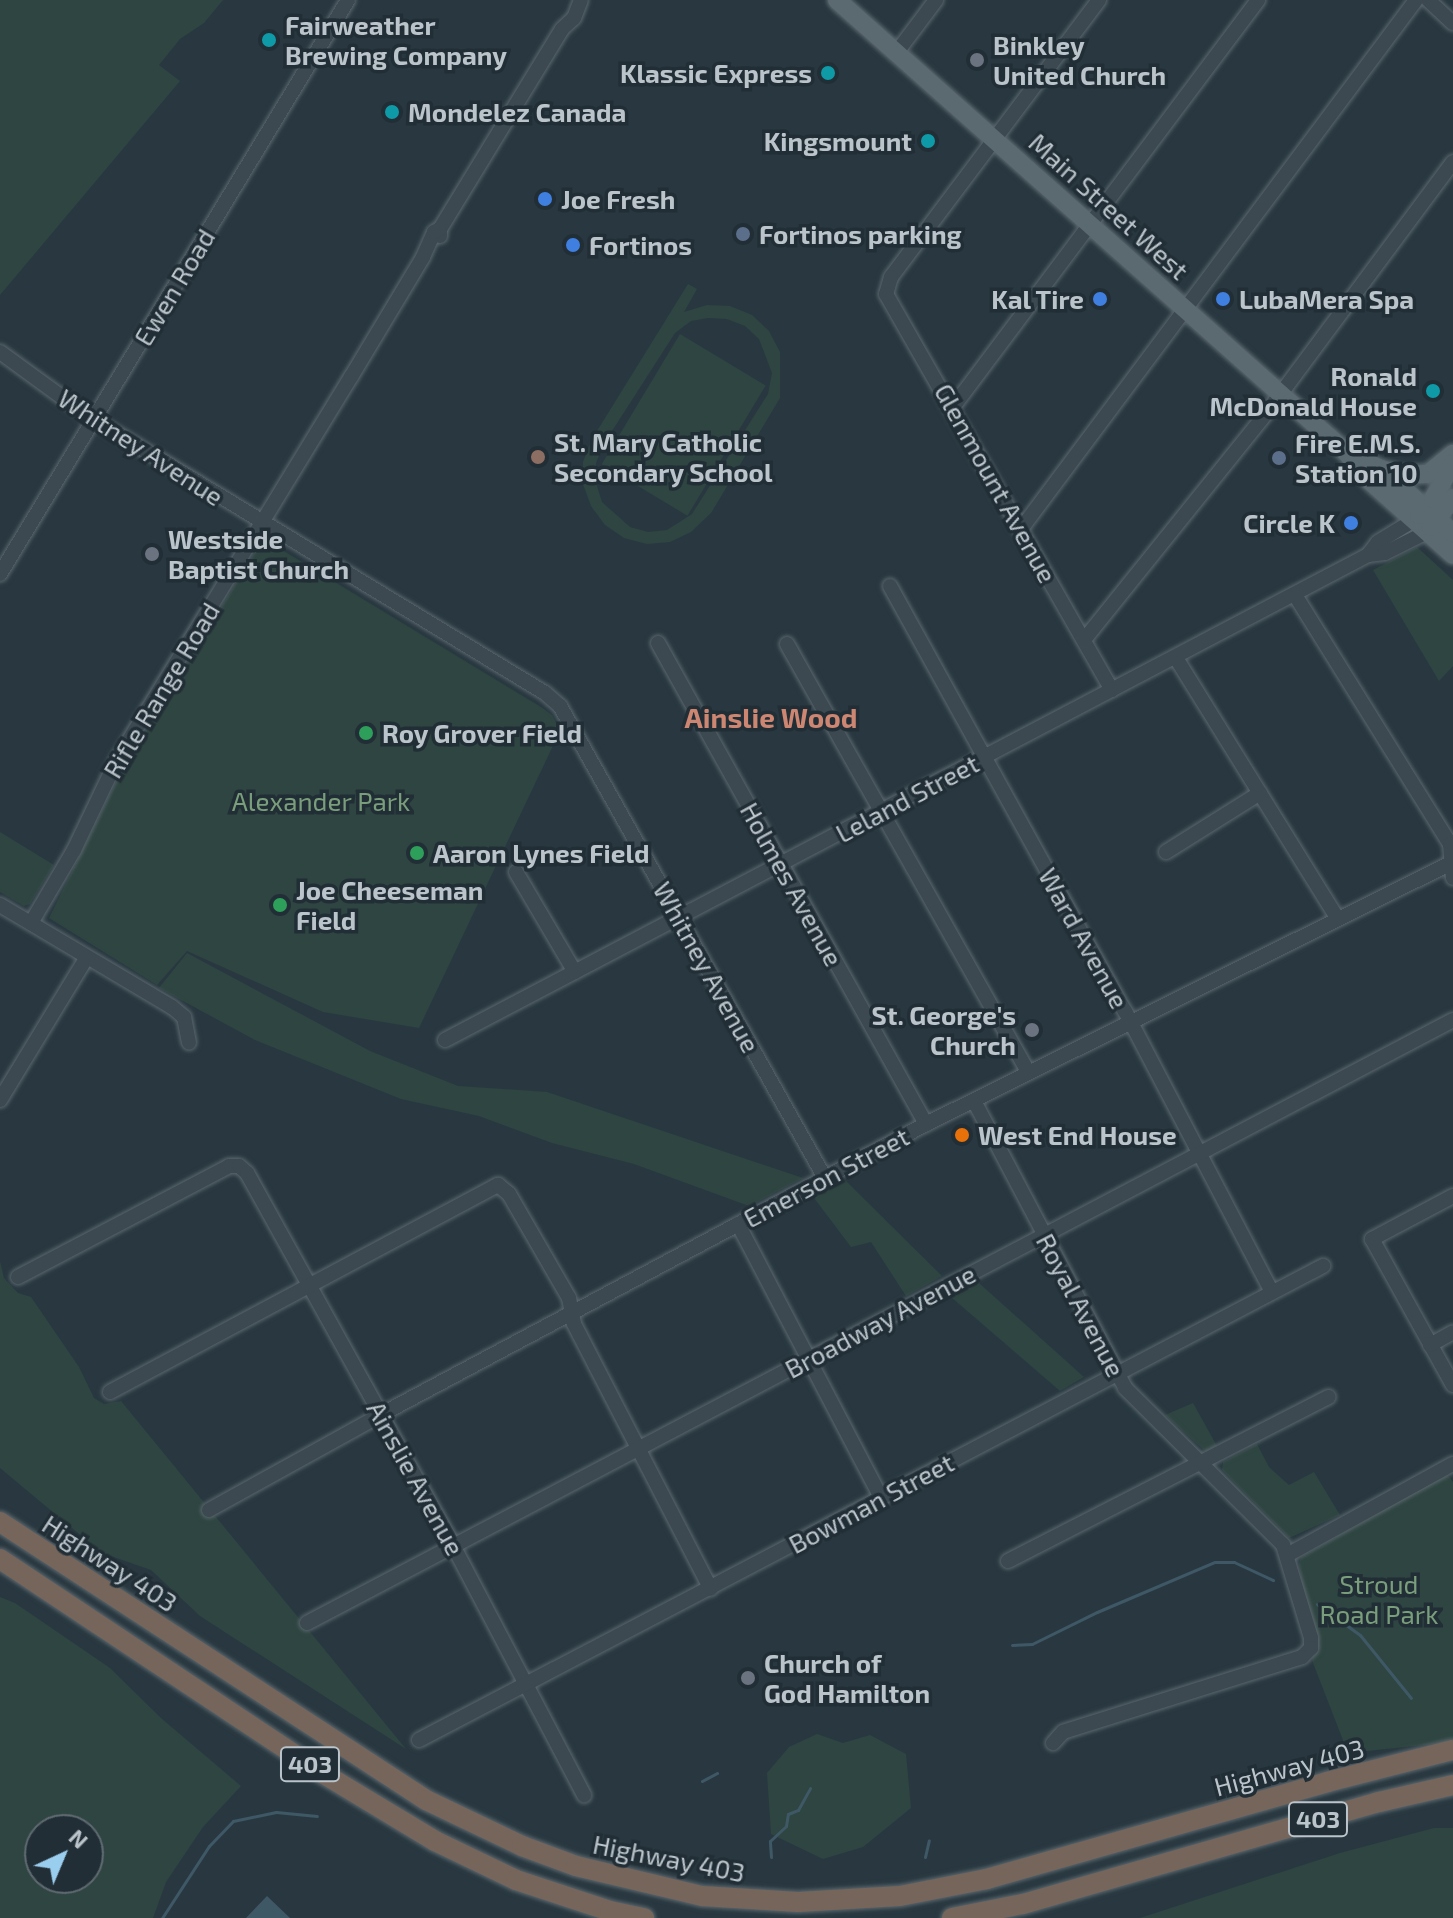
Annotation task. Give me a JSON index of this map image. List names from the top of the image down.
{
  "streets": {
    "highway": ["Highway 403", "403"],
    "main road": ["Main Street West"],
    "street": [
      "Ewen Road",
      "Whitney Avenue",
      "Glenmount Avenue",
      "Rifle Range Road",
      "Leland Street",
      "Holmes Avenue",
      "Ward Avenue",
      "Emerson Street",
      "Royal Avenue",
      "Broadway Avenue",
      "Ainslie Avenue",
      "Bowman Street"
    ]
  },
  "crossings": [
    ["Main Street West", "Glenmount Avenue"],
    ["Main Street West", "Leland Street"],
    ["Ewen Road", "Whitney Avenue"],
    ["Whitney Avenue", "Rifle Range Road"],
    ["Whitney Avenue", "Leland Street"],
    ["Whitney Avenue", "Emerson Street"],
    ["Glenmount Avenue", "Leland Street"],
    ["Leland Street", "Holmes Avenue"],
    ["Leland Street", "Ward Avenue"],
    ["Holmes Avenue", "Emerson Street"],
    ["Ward Avenue", "Emerson Street"],
    ["Ward Avenue", "Broadway Avenue"],
    ["Ward Avenue", "Bowman Street"],
    ["Emerson Street", "Royal Avenue"],
    ["Emerson Street", "Ainslie Avenue"],
    ["Royal Avenue", "Broadway Avenue"],
    ["Royal Avenue", "Bowman Street"],
    ["Broadway Avenue", "Ainslie Avenue"],
    ["Ainslie Avenue", "Bowman Street"]
  ],
  "districts": ["Ainslie Wood"],
  "parks": ["Alexander Park", "Stroud Road Park"],
  "places": [
    "Fairweather Brewing Company",
    "Binkley United Church",
    "Klassic Express",
    "Mondelez Canada",
    "Kingsmount",
    "Joe Fresh",
    "Fortinos parking",
    "Fortinos",
    "Kal Tire",
    "LubaMera Spa",
    "Ronald McDonald House",
    "St. Mary Catholic Secondary School",
    "Fire E.M.S. Station 10",
    "Circle K",
    "Westside Baptist Church",
    "Roy Grover Field",
    "Aaron Lynes Field",
    "Joe Cheeseman Field",
    "St. George's Church",
    "West End House",
    "Church of God Hamilton"
  ],
  "north": "top right"
}
